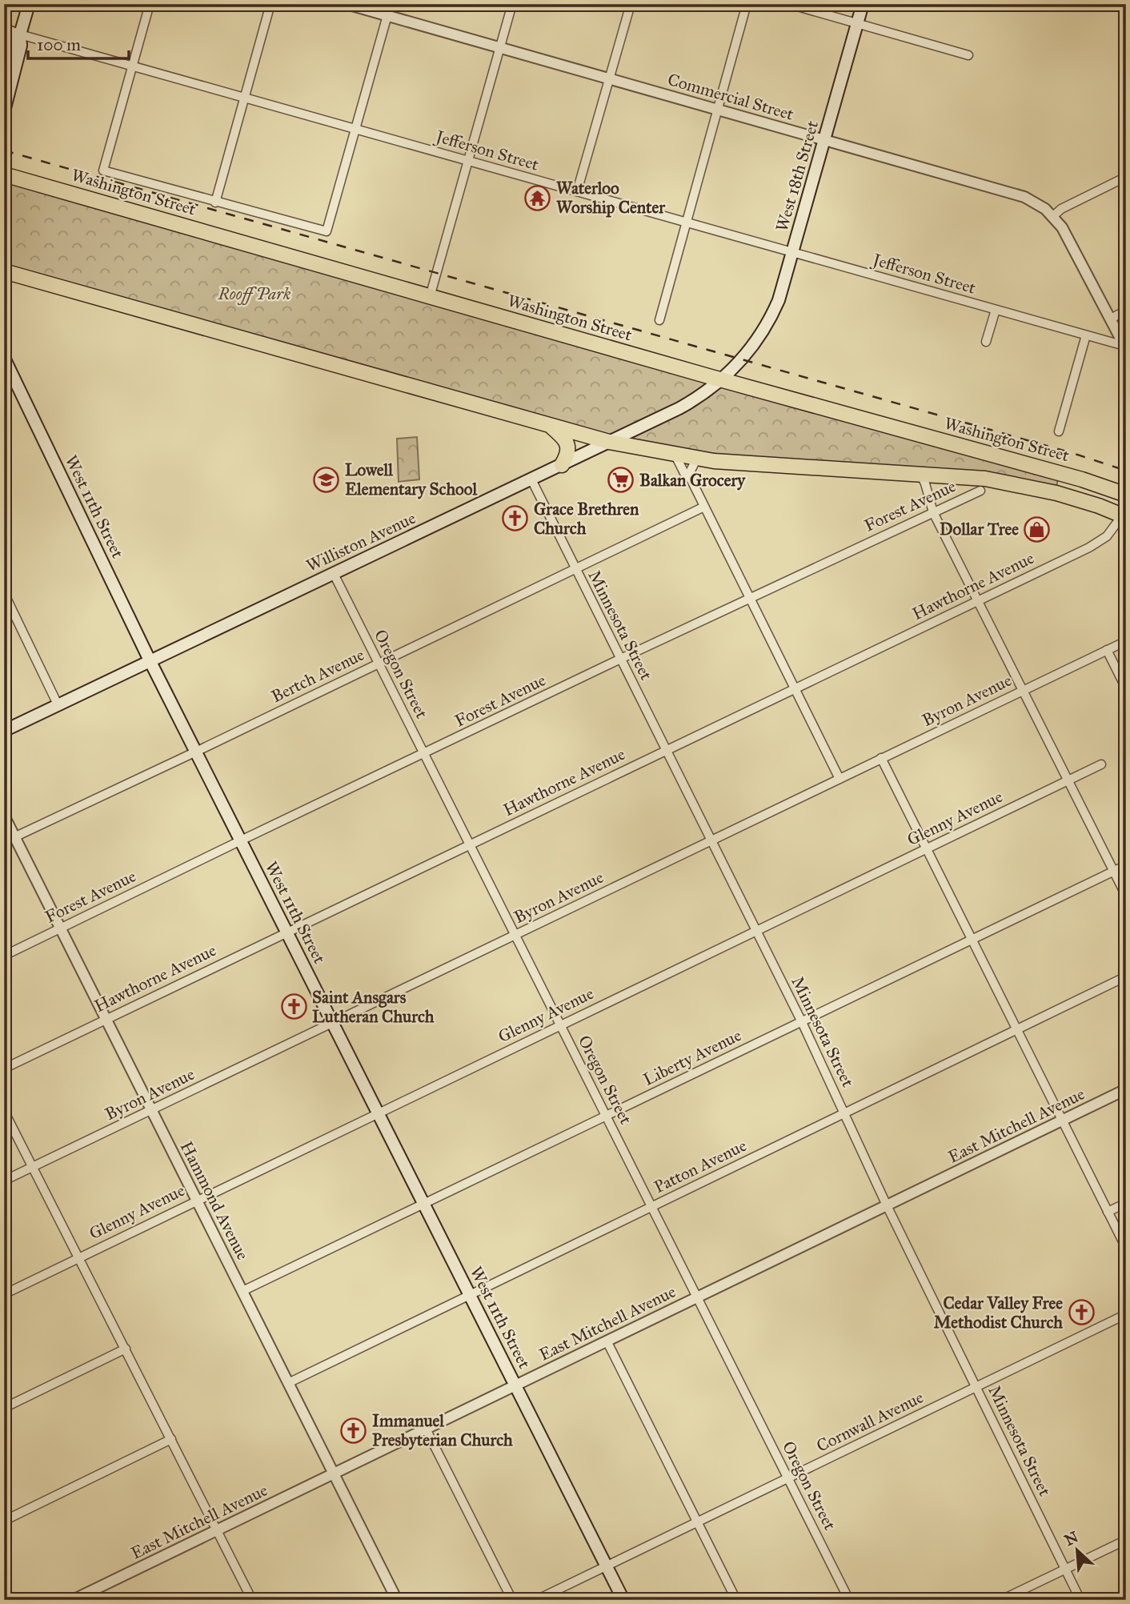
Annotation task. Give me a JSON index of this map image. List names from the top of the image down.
{
  "streets": {
    "highway": ["Washington Street"],
    "main road": ["West 18th Street", "West 11th Street", "Williston Avenue"],
    "street": [
      "Commercial Street",
      "Jefferson Street",
      "Forest Avenue",
      "Hawthorne Avenue",
      "Minnesota Street",
      "Oregon Street",
      "Bertch Avenue",
      "Byron Avenue",
      "Glenny Avenue",
      "Liberty Avenue",
      "East Mitchell Avenue",
      "Patton Avenue",
      "Hammond Avenue",
      "Cornwall Avenue"
    ]
  },
  "crossings": [
    ["Commercial Street", "Jefferson Street"],
    ["Commercial Street", "West 18th Street"],
    ["Jefferson Street", "West 18th Street"],
    ["West 18th Street", "Williston Avenue"],
    ["Washington Street", "Williston Avenue"],
    ["Forest Avenue", "West 11th Street"],
    ["Forest Avenue", "Minnesota Street"],
    ["Forest Avenue", "Oregon Street"],
    ["Forest Avenue", "Hammond Avenue"],
    ["West 11th Street", "Williston Avenue"],
    ["West 11th Street", "Hawthorne Avenue"],
    ["West 11th Street", "Bertch Avenue"],
    ["West 11th Street", "Byron Avenue"],
    ["West 11th Street", "Glenny Avenue"],
    ["West 11th Street", "Liberty Avenue"],
    ["West 11th Street", "East Mitchell Avenue"],
    ["West 11th Street", "Patton Avenue"],
    ["West 11th Street", "Cornwall Avenue"],
    ["Williston Avenue", "Minnesota Street"],
    ["Williston Avenue", "Oregon Street"],
    ["Hawthorne Avenue", "Minnesota Street"],
    ["Hawthorne Avenue", "Oregon Street"],
    ["Hawthorne Avenue", "Hammond Avenue"],
    ["Minnesota Street", "Bertch Avenue"],
    ["Minnesota Street", "Byron Avenue"],
    ["Minnesota Street", "Glenny Avenue"],
    ["Minnesota Street", "Liberty Avenue"],
    ["Minnesota Street", "East Mitchell Avenue"],
    ["Minnesota Street", "Patton Avenue"],
    ["Minnesota Street", "Cornwall Avenue"],
    ["Oregon Street", "Bertch Avenue"],
    ["Oregon Street", "Byron Avenue"],
    ["Oregon Street", "Glenny Avenue"],
    ["Oregon Street", "Liberty Avenue"],
    ["Oregon Street", "East Mitchell Avenue"],
    ["Oregon Street", "Patton Avenue"],
    ["Oregon Street", "Cornwall Avenue"],
    ["Bertch Avenue", "Hammond Avenue"],
    ["Byron Avenue", "Hammond Avenue"],
    ["Glenny Avenue", "Hammond Avenue"],
    ["Liberty Avenue", "Hammond Avenue"],
    ["East Mitchell Avenue", "Hammond Avenue"],
    ["Patton Avenue", "Hammond Avenue"]
  ],
  "parks": ["Rooff Park"],
  "places": {
    "temple": ["Waterloo Worship Center"],
    "school or university": ["Lowell Elementary School"],
    "supermarket": ["Balkan Grocery"],
    "church": [
      "Grace Brethren Church",
      "Saint Ansgars Lutheran Church",
      "Cedar Valley Free Methodist Church",
      "Immanuel Presbyterian Church"
    ],
    "shop": ["Dollar Tree"]
  },
  "scale_bar": "100 m",
  "north": "top left"
}
